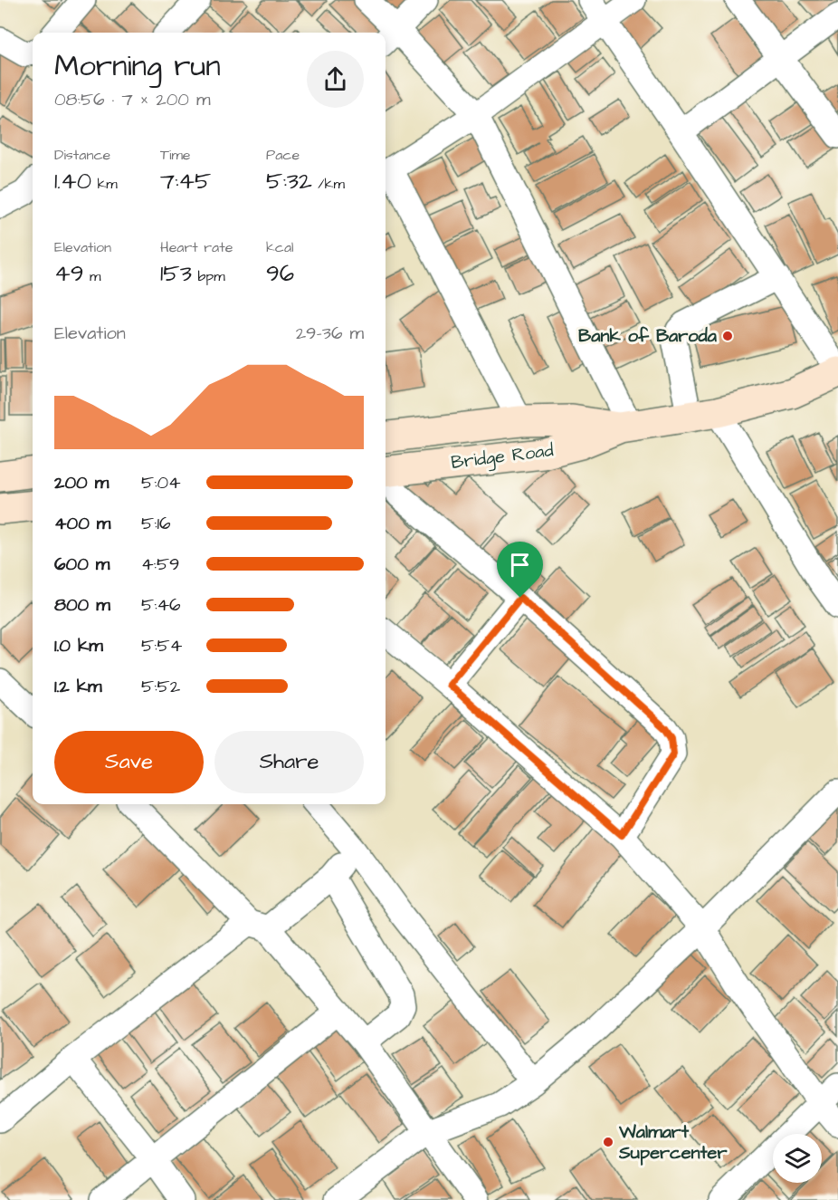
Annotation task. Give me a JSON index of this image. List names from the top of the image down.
{
  "streets": {
    "street": ["Bridge Road"]
  },
  "places": ["Bank of Baroda", "Walmart Supercenter"],
  "page": {
    "heading": ["Morning run", "08:56 · 7 × 200 m"],
    "stats": [
      ["Distance", "1.40 km"],
      ["Time", "7:45"],
      ["Pace", "5:32 /km"],
      ["Elevation", "49 m"],
      ["Heart rate", "153 bpm"],
      ["kcal", "96"]
    ],
    "chart": ["Elevation", "29–36 m"],
    "list": [
      {
        "name": "200 m",
        "note": "5:04"
      },
      {
        "name": "400 m",
        "note": "5:16"
      },
      {
        "name": "600 m",
        "note": "4:59"
      },
      {
        "name": "800 m",
        "note": "5:46"
      },
      {
        "name": "1.0 km",
        "note": "5:54"
      },
      {
        "name": "1.2 km",
        "note": "5:52"
      }
    ],
    "buttons": ["Save", "Share"]
  }
}
